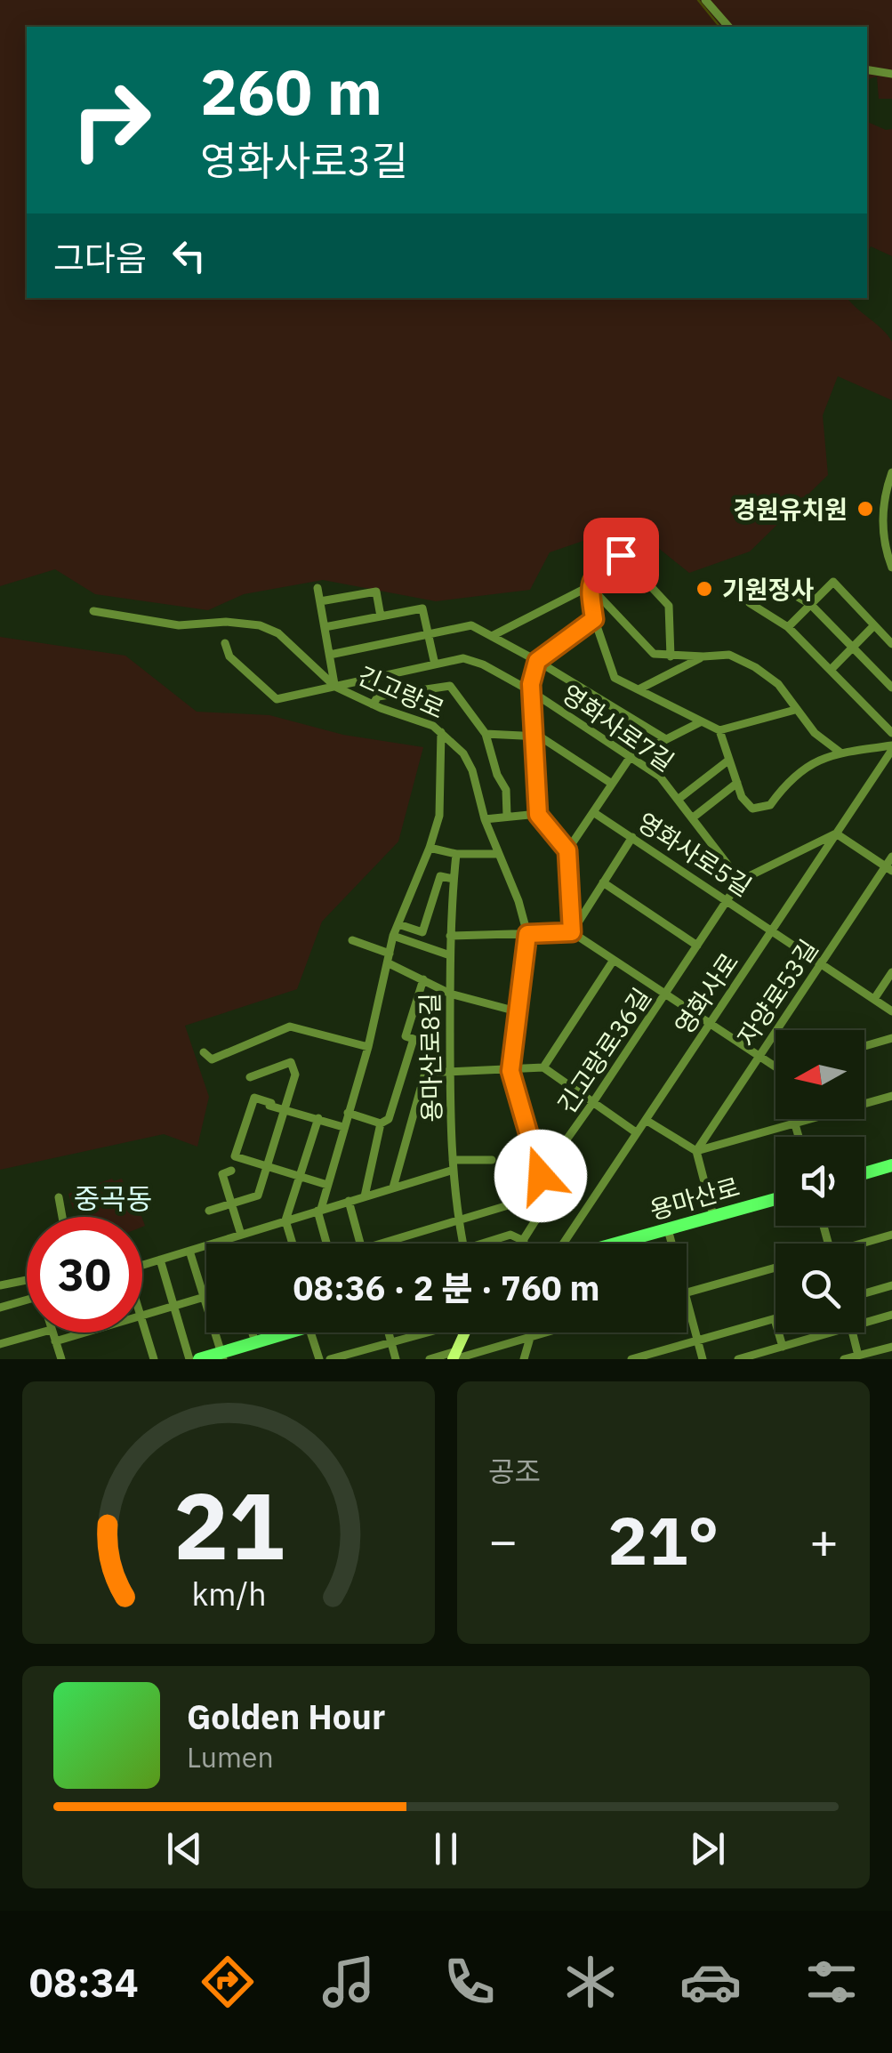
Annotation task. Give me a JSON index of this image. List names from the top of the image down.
{
  "streets": {
    "main road": ["용마산로"],
    "street": [
      "긴고랑로",
      "영화사로7길",
      "영화사로5길",
      "자양로53길",
      "영화사로",
      "긴고랑로36길",
      "용마산로8길"
    ]
  },
  "crossings": [
    ["긴고랑로", "영화사로7길"],
    ["긴고랑로", "긴고랑로36길"],
    ["영화사로7길", "긴고랑로36길"],
    ["영화사로5길", "자양로53길"],
    ["영화사로5길", "영화사로"],
    ["영화사로5길", "긴고랑로36길"]
  ],
  "districts": ["중곡동"],
  "places": ["경원유치원", "기원정사"],
  "north": "left",
  "page": {
    "turn": ["260 m", "영화사로3길"],
    "then": "그다음",
    "limit": "30",
    "trip": "08:36 · 2 분 · 760 m",
    "tile": "공조",
    "heat": ["−", "21°", "+"],
    "song": ["Golden Hour", "Lumen"],
    "tabs": "08:34",
    "gauge": ["21", "km/h"]
  }
}
